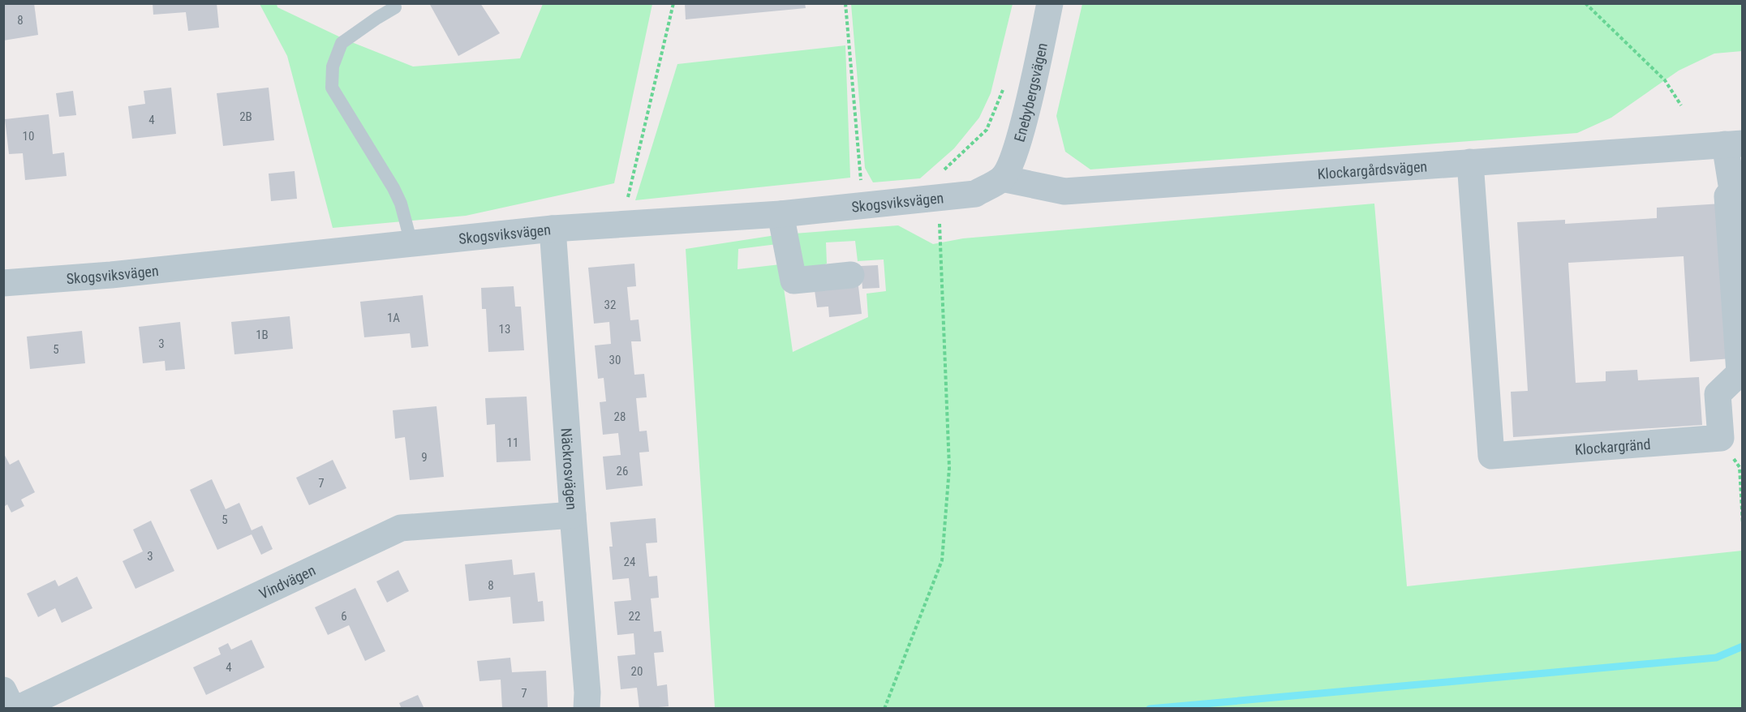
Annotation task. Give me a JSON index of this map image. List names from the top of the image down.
{
  "streets": {
    "street": [
      "Enebybergsvägen",
      "Klockargårdsvägen",
      "Skogsviksvägen",
      "Klockargränd",
      "Näckrosvägen",
      "Vindvägen"
    ]
  },
  "crossings": [
    ["Enebybergsvägen", "Klockargårdsvägen"],
    ["Enebybergsvägen", "Skogsviksvägen"],
    ["Klockargårdsvägen", "Skogsviksvägen"],
    ["Klockargårdsvägen", "Klockargränd"],
    ["Skogsviksvägen", "Näckrosvägen"],
    ["Näckrosvägen", "Vindvägen"]
  ],
  "house_numbers": [
    "8",
    "2B",
    "4",
    "10",
    "32",
    "1A",
    "13",
    "1B",
    "3",
    "5",
    "30",
    "28",
    "11",
    "9",
    "26",
    "7",
    "5",
    "3",
    "24",
    "8",
    "6",
    "22",
    "4",
    "20",
    "7"
  ]
}
